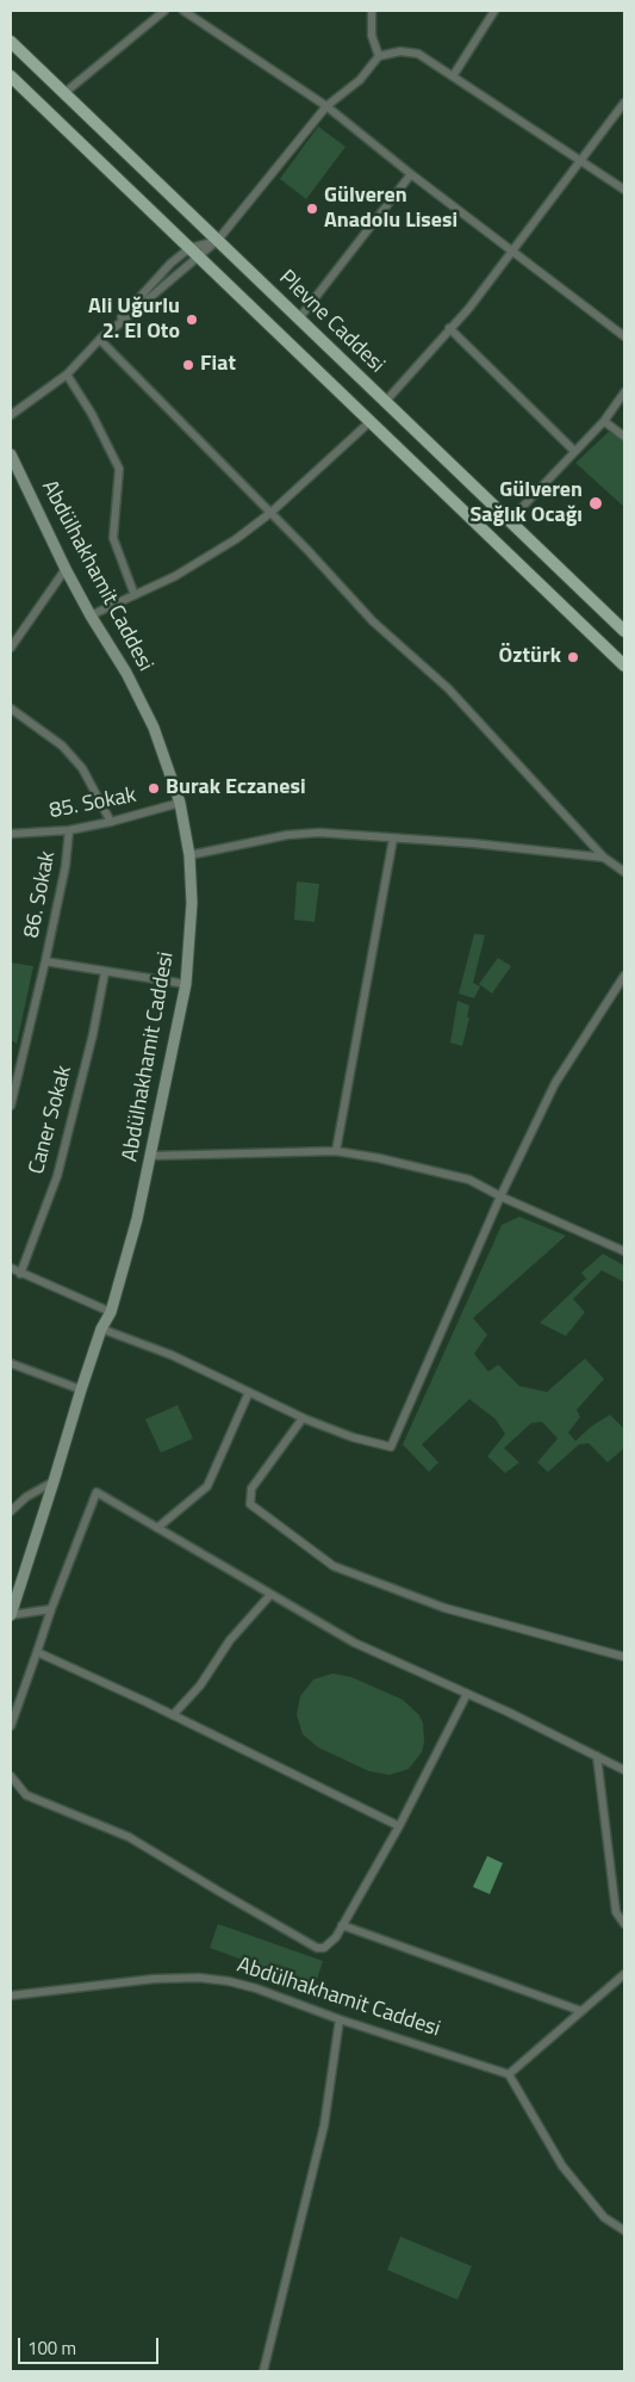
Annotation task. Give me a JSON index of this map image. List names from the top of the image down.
{
  "streets": {
    "main road": ["Plevne Caddesi", "Abdülhakhamit Caddesi"],
    "street": ["85. Sokak", "86. Sokak", "Caner Sokak"]
  },
  "crossings": [
    ["Abdülhakhamit Caddesi", "85. Sokak"],
    ["85. Sokak", "86. Sokak"]
  ],
  "places": [
    "Gülveren Anadolu Lisesi",
    "Ali Uğurlu 2. El Oto",
    "Fiat",
    "Gülveren Sağlık Ocağı",
    "Öztürk",
    "Burak Eczanesi"
  ],
  "scale_bar": "100 m"
}
